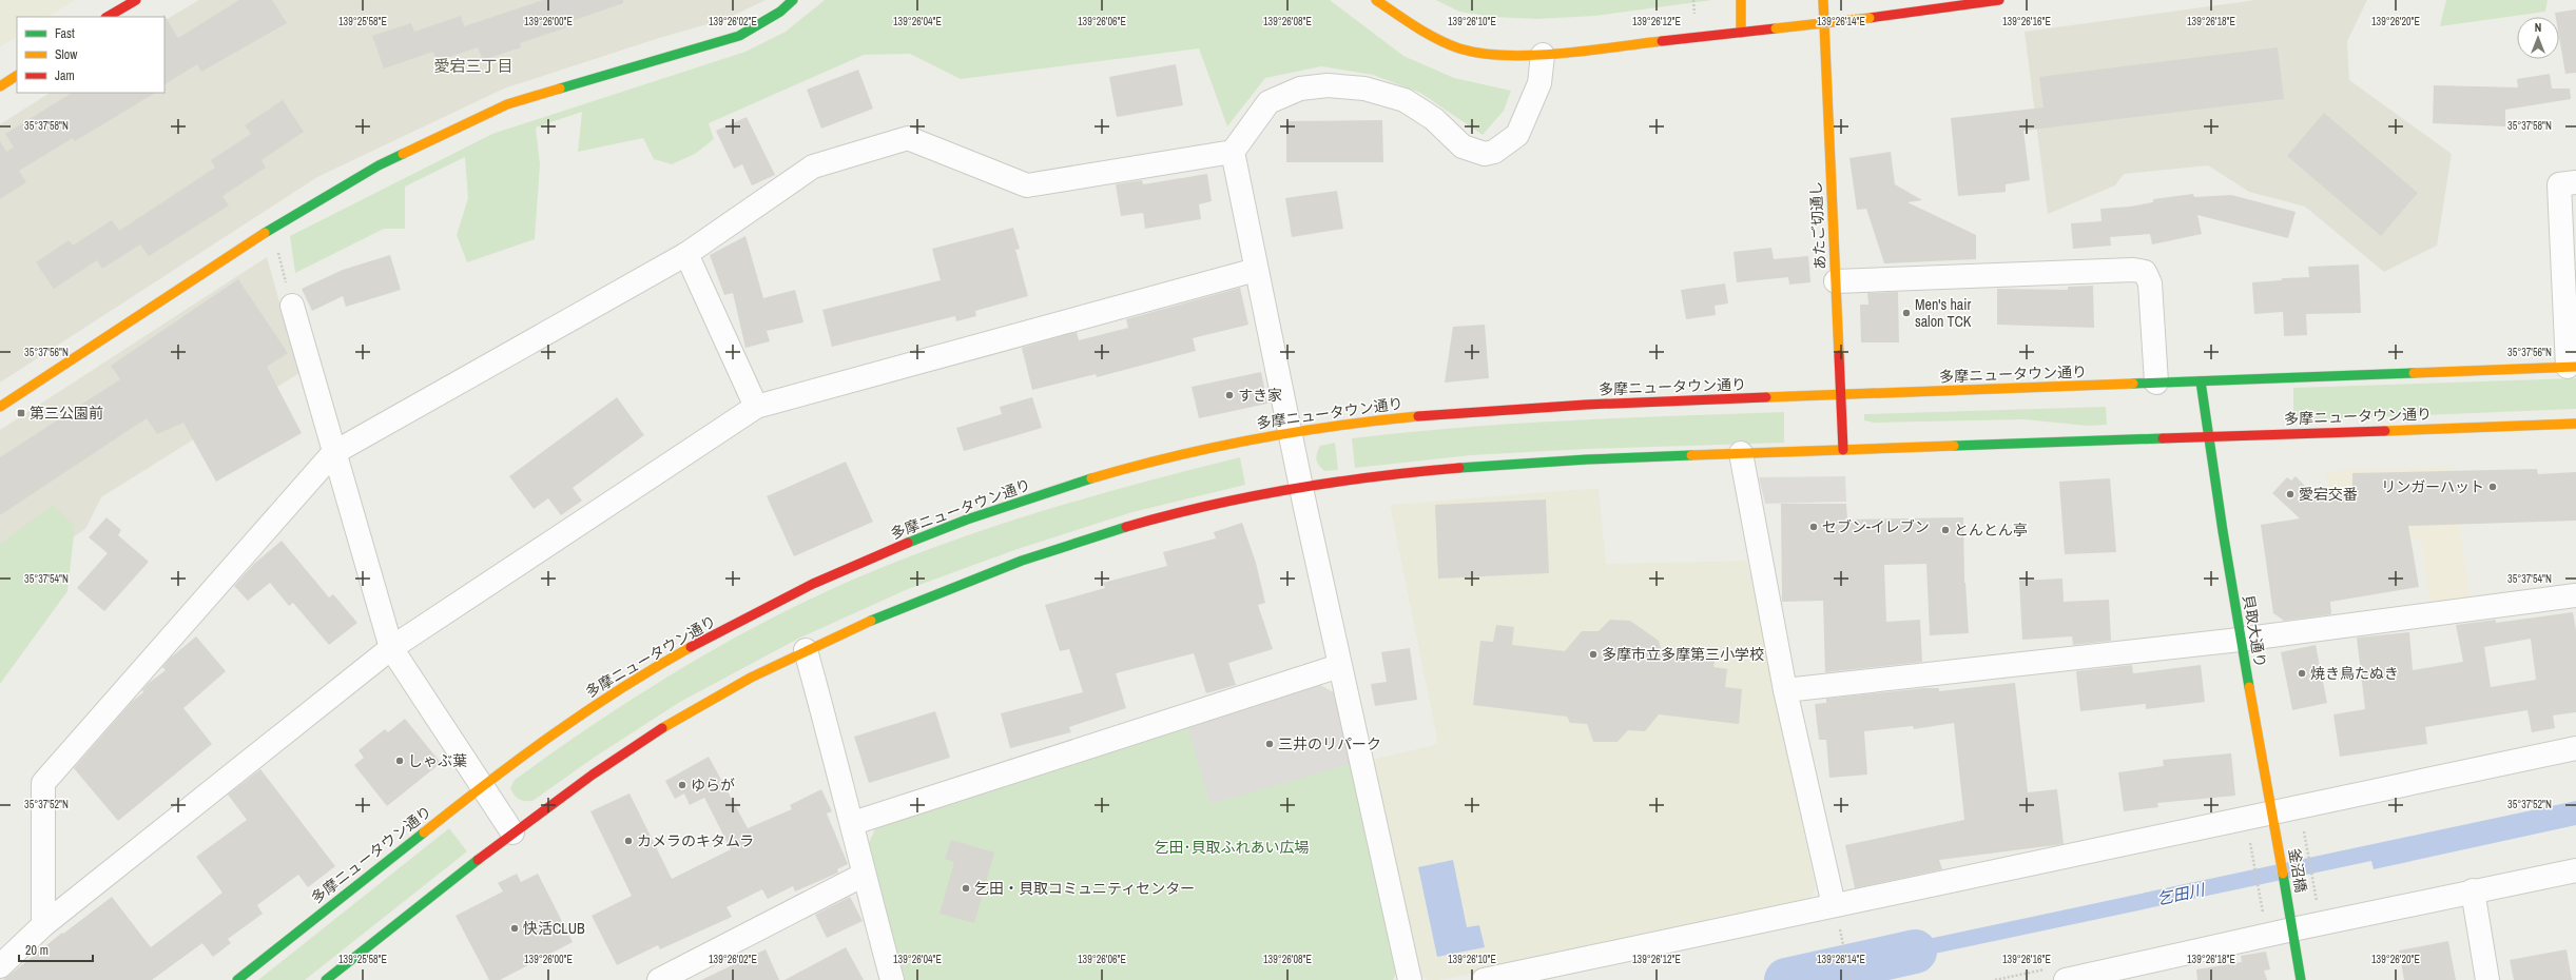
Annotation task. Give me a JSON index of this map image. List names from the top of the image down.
{
  "streets": {
    "main road": [
      "あたご切通し",
      "多摩ニュータウン通り",
      "貝取大通り",
      "釜沼橋"
    ]
  },
  "crossings": [
    ["あたご切通し", "多摩ニュータウン通り"],
    ["多摩ニュータウン通り", "貝取大通り"],
    ["貝取大通り", "釜沼橋"]
  ],
  "districts": ["愛宕三丁目"],
  "water": ["乞田川"],
  "parks": ["乞田･貝取ふれあい広場"],
  "places": {
    "other": [
      "Men's hair salon TCK",
      "すき家",
      "リンガーハット",
      "愛宕交番",
      "セブン-イレブン",
      "とんとん亭",
      "多摩市立多摩第三小学校",
      "焼き鳥たぬき",
      "三井のリパーク",
      "しゃぶ葉",
      "ゆらが",
      "カメラのキタムラ",
      "乞田・貝取コミュニティセンター",
      "快活CLUB"
    ],
    "transit": ["第三公園前"]
  },
  "legend": ["Fast", "Slow", "Jam"],
  "scale_bar": "20 m",
  "north": "top",
  "coordinates": [
    "139°25'58\"E",
    "139°26'00\"E",
    "139°26'02\"E",
    "139°26'04\"E",
    "139°26'06\"E",
    "139°26'08\"E",
    "139°26'10\"E",
    "139°26'12\"E",
    "139°26'14\"E",
    "139°26'16\"E",
    "139°26'18\"E",
    "139°26'20\"E",
    "35°37'58\"N",
    "35°37'56\"N",
    "35°37'54\"N",
    "35°37'52\"N"
  ]
}
